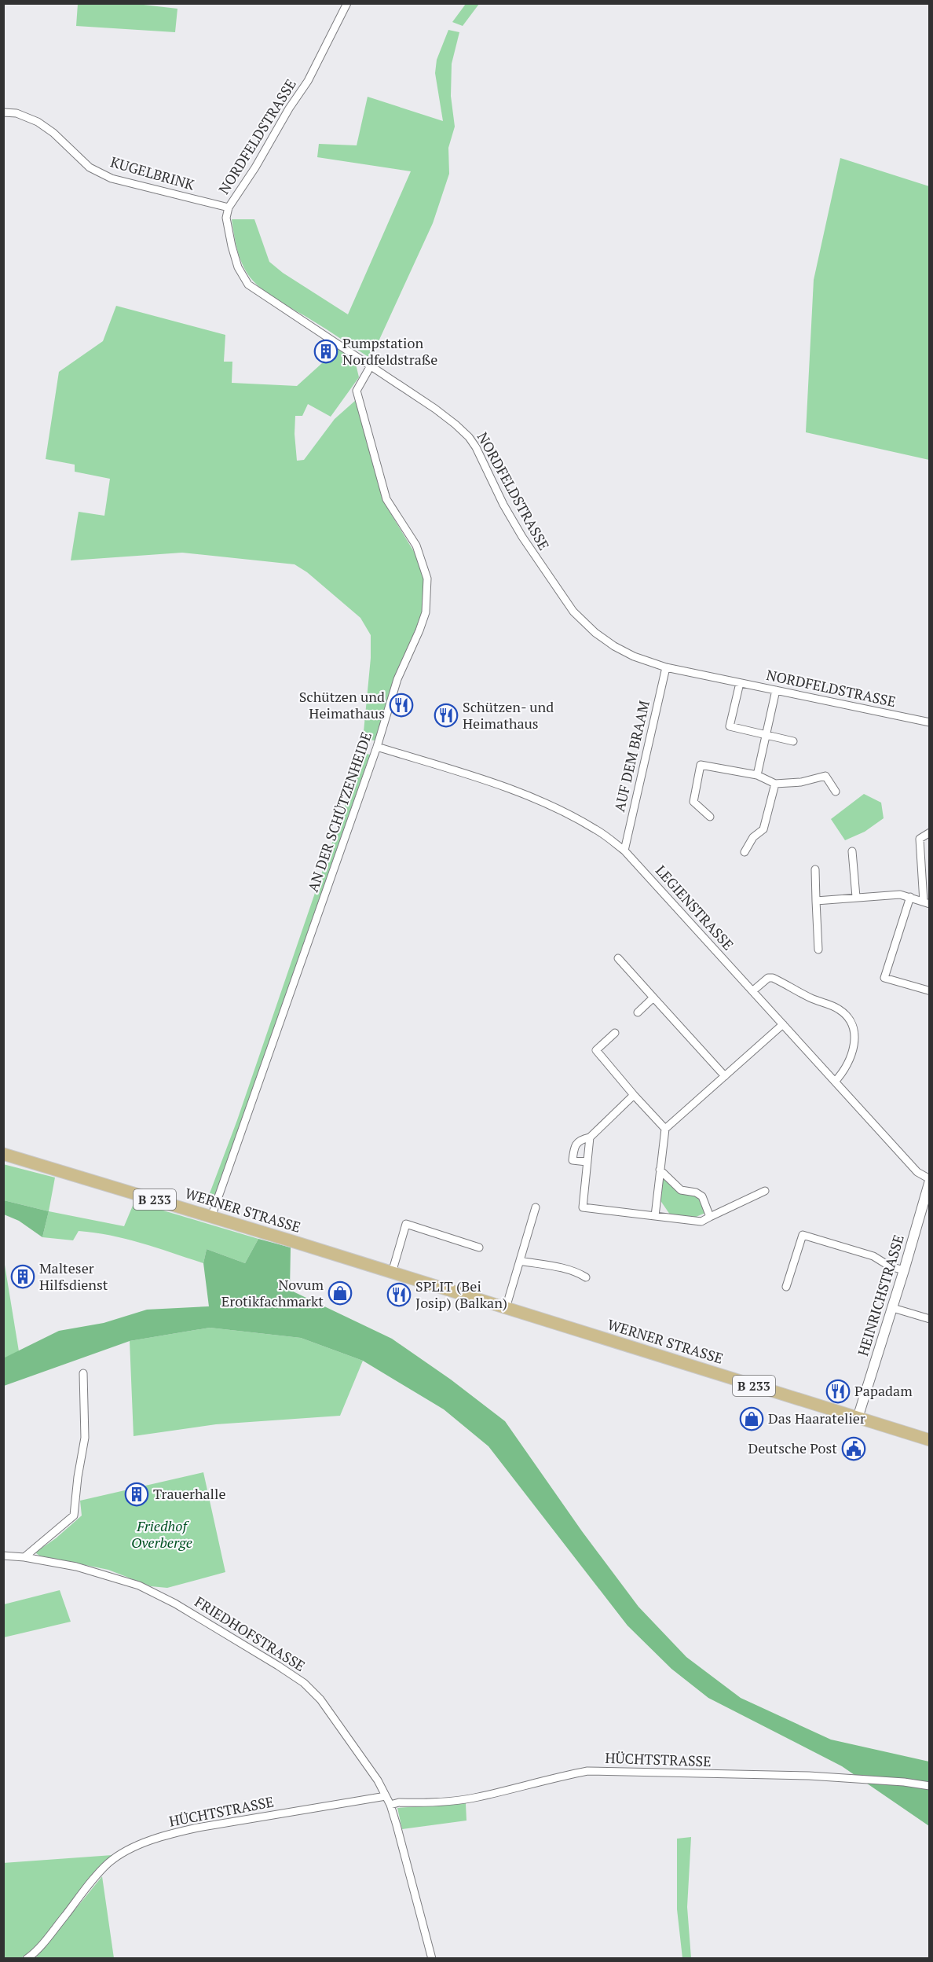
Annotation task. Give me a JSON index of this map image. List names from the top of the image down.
{
  "streets": {
    "main road": ["B 233", "WERNER STRASSE"],
    "street": [
      "NORDFELDSTRASSE",
      "KUGELBRINK",
      "AUF DEM BRAAM",
      "AN DER SCHÜTZENHEIDE",
      "LEGIENSTRASSE",
      "HEINRICHSTRASSE",
      "FRIEDHOFSTRASSE",
      "HÜCHTSTRASSE"
    ]
  },
  "crossings": [
    ["NORDFELDSTRASSE", "KUGELBRINK"],
    ["NORDFELDSTRASSE", "AUF DEM BRAAM"],
    ["NORDFELDSTRASSE", "AN DER SCHÜTZENHEIDE"],
    ["AUF DEM BRAAM", "LEGIENSTRASSE"],
    ["AN DER SCHÜTZENHEIDE", "LEGIENSTRASSE"],
    ["AN DER SCHÜTZENHEIDE", "WERNER STRASSE"],
    ["LEGIENSTRASSE", "HEINRICHSTRASSE"],
    ["WERNER STRASSE", "HEINRICHSTRASSE"],
    ["FRIEDHOFSTRASSE", "HÜCHTSTRASSE"]
  ],
  "parks": ["Friedhof Overberge"],
  "places": {
    "building": ["Pumpstation Nordfeldstraße", "Malteser Hilfsdienst", "Trauerhalle"],
    "restaurant": [
      "Schützen und Heimathaus",
      "Schützen- und Heimathaus",
      "SPLIT (Bei Josip) (Balkan)",
      "Papadam"
    ],
    "shop": ["Novum Erotikfachmarkt", "Das Haaratelier"],
    "public building": ["Deutsche Post"]
  }
}
